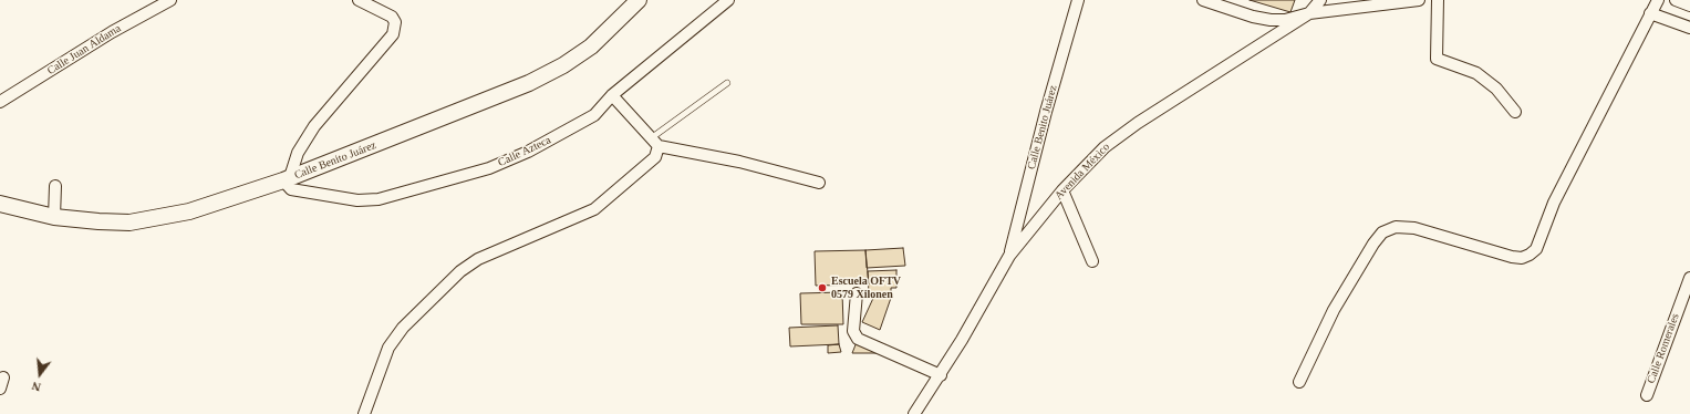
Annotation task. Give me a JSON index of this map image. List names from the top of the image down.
{
  "streets": {
    "main road": ["Calle Benito Juárez"],
    "street": [
      "Calle Juan Aldama",
      "Calle Azteca",
      "Avenida México",
      "Calle Romerales"
    ]
  },
  "crossings": [
    ["Calle Benito Juárez", "Calle Azteca"],
    ["Calle Benito Juárez", "Avenida México"]
  ],
  "places": ["Escuela OFTV 0579 Xilonen"],
  "north": "bottom"
}
